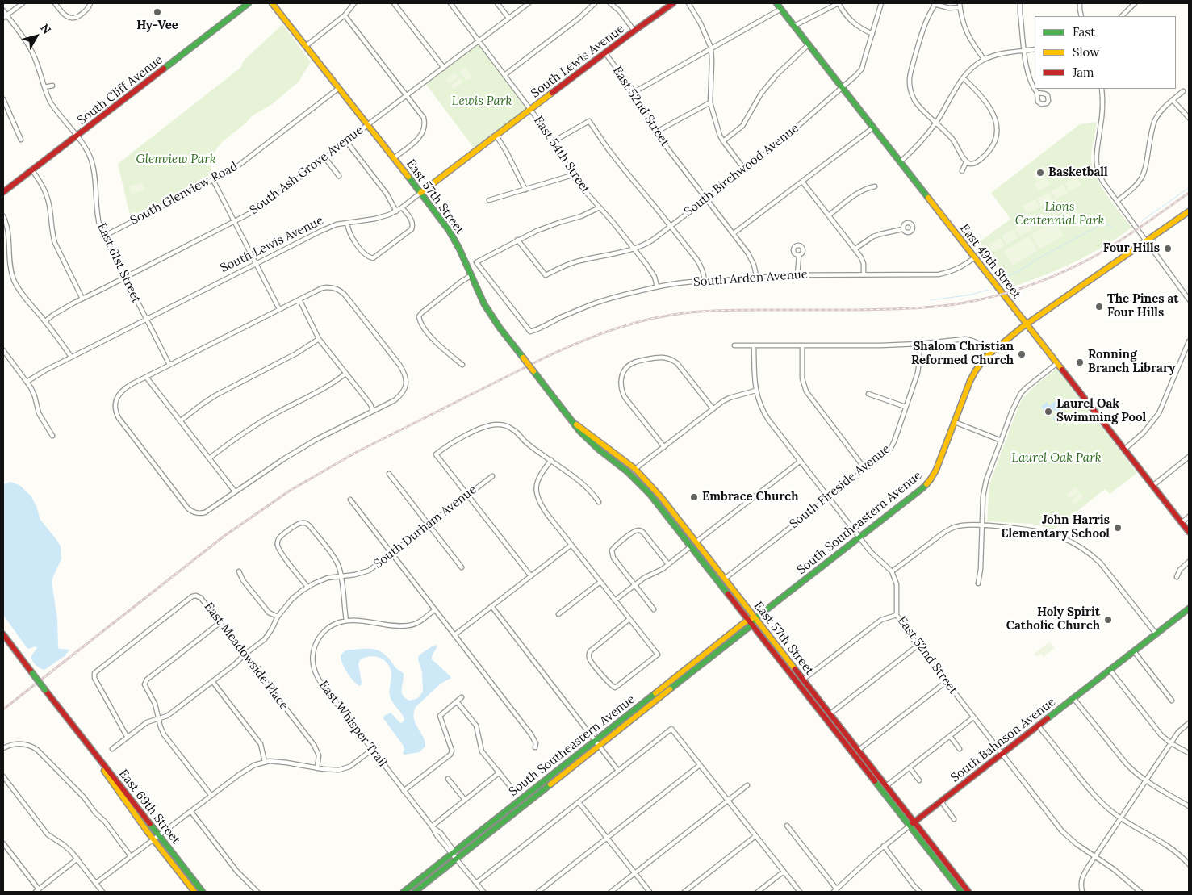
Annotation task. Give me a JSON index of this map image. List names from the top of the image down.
{
  "streets": {
    "main road": [
      "South Lewis Avenue",
      "South Cliff Avenue",
      "East 57th Street",
      "East 49th Street",
      "South Southeastern Avenue",
      "South Bahnson Avenue",
      "East 69th Street"
    ],
    "street": [
      "East 52nd Street",
      "East 54th Street",
      "South Ash Grove Avenue",
      "South Birchwood Avenue",
      "South Glenview Road",
      "East 61st Street",
      "South Arden Avenue",
      "South Fireside Avenue",
      "South Durham Avenue",
      "East Meadowside Place",
      "East Whisper Trail"
    ]
  },
  "crossings": [
    ["South Lewis Avenue", "East 52nd Street"],
    ["South Lewis Avenue", "East 54th Street"],
    ["South Lewis Avenue", "East 57th Street"],
    ["South Lewis Avenue", "East 61st Street"],
    ["South Cliff Avenue", "East 61st Street"],
    ["East 52nd Street", "South Birchwood Avenue"],
    ["East 52nd Street", "South Arden Avenue"],
    ["East 52nd Street", "South Bahnson Avenue"],
    ["East 54th Street", "South Ash Grove Avenue"],
    ["East 54th Street", "South Birchwood Avenue"],
    ["East 54th Street", "South Arden Avenue"],
    ["South Ash Grove Avenue", "East 57th Street"],
    ["South Ash Grove Avenue", "East 61st Street"],
    ["South Birchwood Avenue", "East 49th Street"],
    ["South Birchwood Avenue", "South Arden Avenue"],
    ["South Glenview Road", "East 57th Street"],
    ["South Glenview Road", "East 61st Street"],
    ["East 57th Street", "South Fireside Avenue"],
    ["East 57th Street", "South Southeastern Avenue"],
    ["East 57th Street", "South Bahnson Avenue"],
    ["East 49th Street", "South Arden Avenue"],
    ["East 49th Street", "South Southeastern Avenue"],
    ["South Southeastern Avenue", "East Whisper Trail"],
    ["South Durham Avenue", "East Meadowside Place"]
  ],
  "parks": [
    "Lewis Park",
    "Glenview Park",
    "Lions Centennial Park",
    "Laurel Oak Park"
  ],
  "places": [
    "Hy-Vee",
    "Basketball",
    "Four Hills",
    "The Pines at Four Hills",
    "Shalom Christian Reformed Church",
    "Ronning Branch Library",
    "Laurel Oak Swimming Pool",
    "Embrace Church",
    "John Harris Elementary School",
    "Holy Spirit Catholic Church"
  ],
  "legend": ["Fast", "Slow", "Jam"],
  "north": "top right"
}
